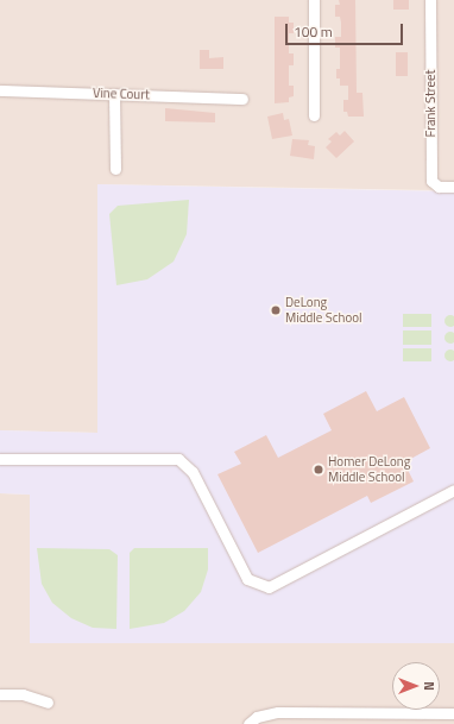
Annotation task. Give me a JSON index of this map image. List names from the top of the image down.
{
  "streets": {
    "street": ["Vine Court", "Frank Street"]
  },
  "places": ["DeLong Middle School", "Homer DeLong Middle School"],
  "scale_bar": "100 m",
  "north": "right"
}
